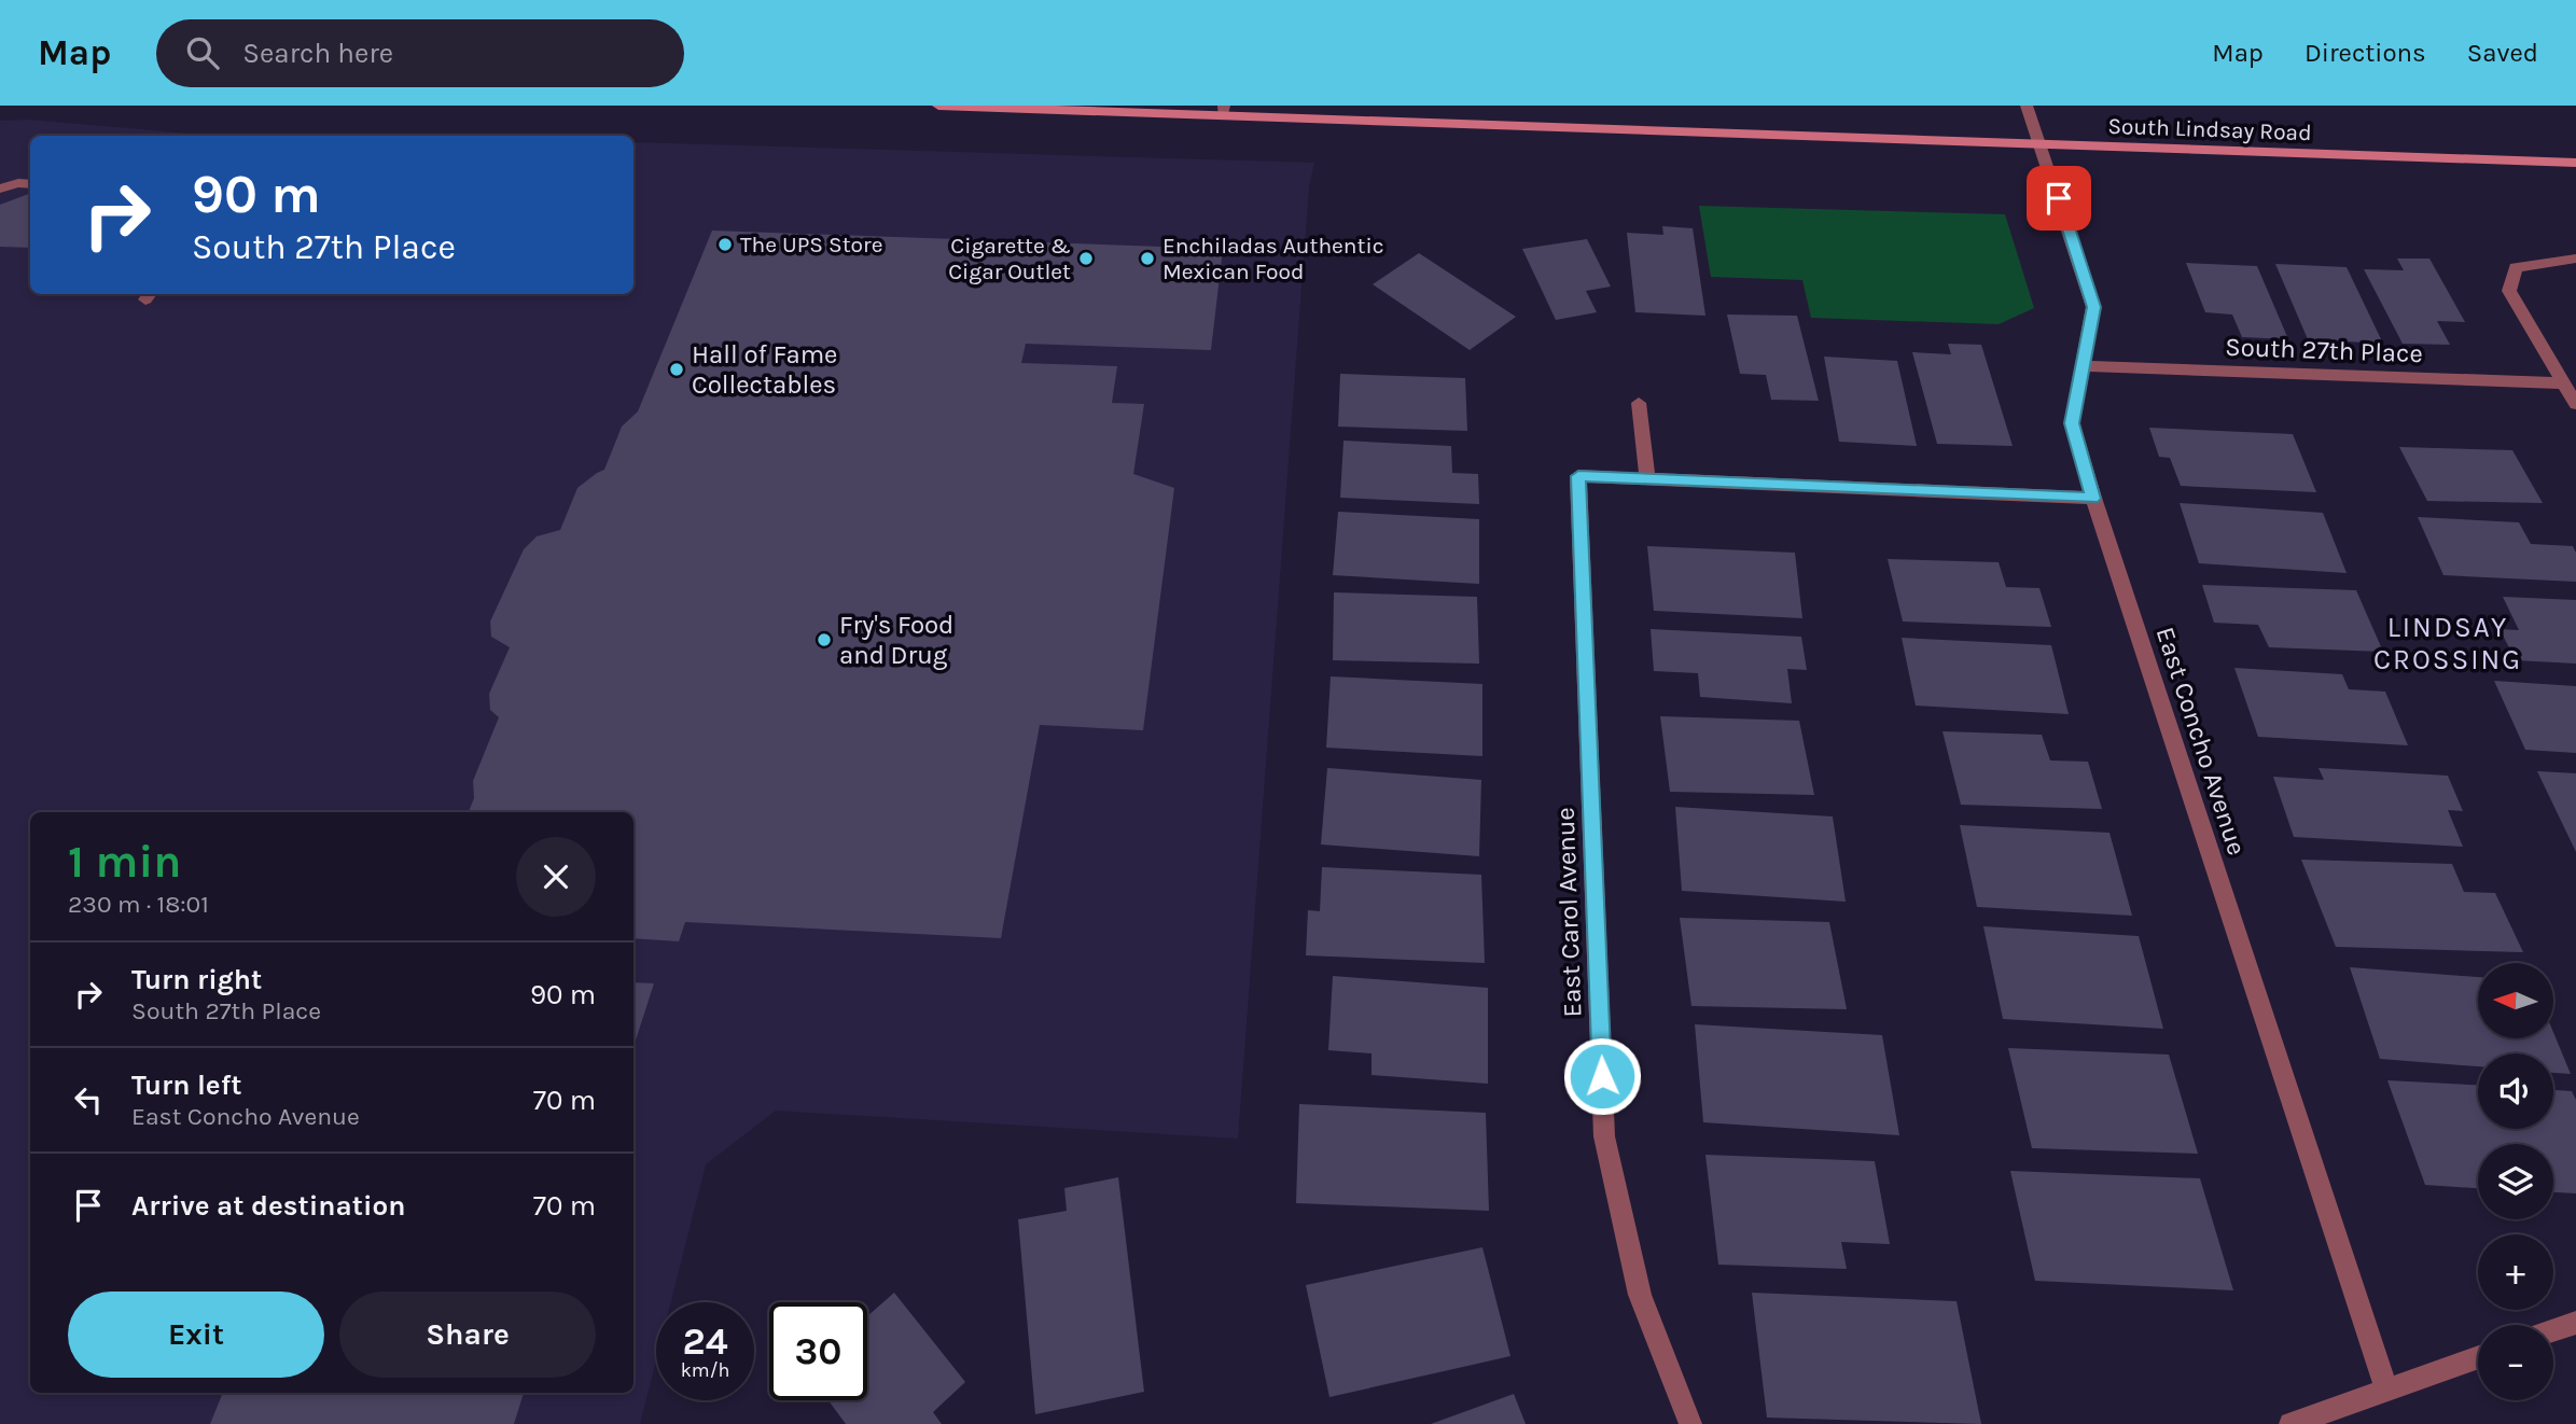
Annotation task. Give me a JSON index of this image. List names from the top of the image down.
{
  "streets": {
    "main road": ["South Lindsay Road"],
    "street": ["South 27th Place", "East Concho Avenue", "East Carol Avenue"]
  },
  "crossings": [
    ["South Lindsay Road", "East Concho Avenue"],
    ["South 27th Place", "East Concho Avenue"]
  ],
  "districts": ["LINDSAY CROSSING"],
  "places": [
    "The UPS Store",
    "Cigarette & Cigar Outlet",
    "Enchiladas Authentic Mexican Food",
    "Hall of Fame Collectables",
    "Fry's Food and Drug"
  ],
  "north": "left",
  "page": {
    "header": "Map",
    "search": "Search here",
    "nav": ["Map", "Directions", "Saved"],
    "turn": ["90 m", "South 27th Place"],
    "heading": ["1 min", "230 m · 18:01"],
    "list": [
      {
        "name": "Turn right",
        "note": "South 27th Place",
        "value": "90 m"
      },
      {
        "name": "Turn left",
        "note": "East Concho Avenue",
        "value": "70 m"
      },
      {
        "name": "Arrive at destination",
        "value": "70 m"
      }
    ],
    "map_buttons": ["+", "−"],
    "buttons": ["Exit", "Share"],
    "speed": "24 km/h",
    "limit": "30"
  }
}
